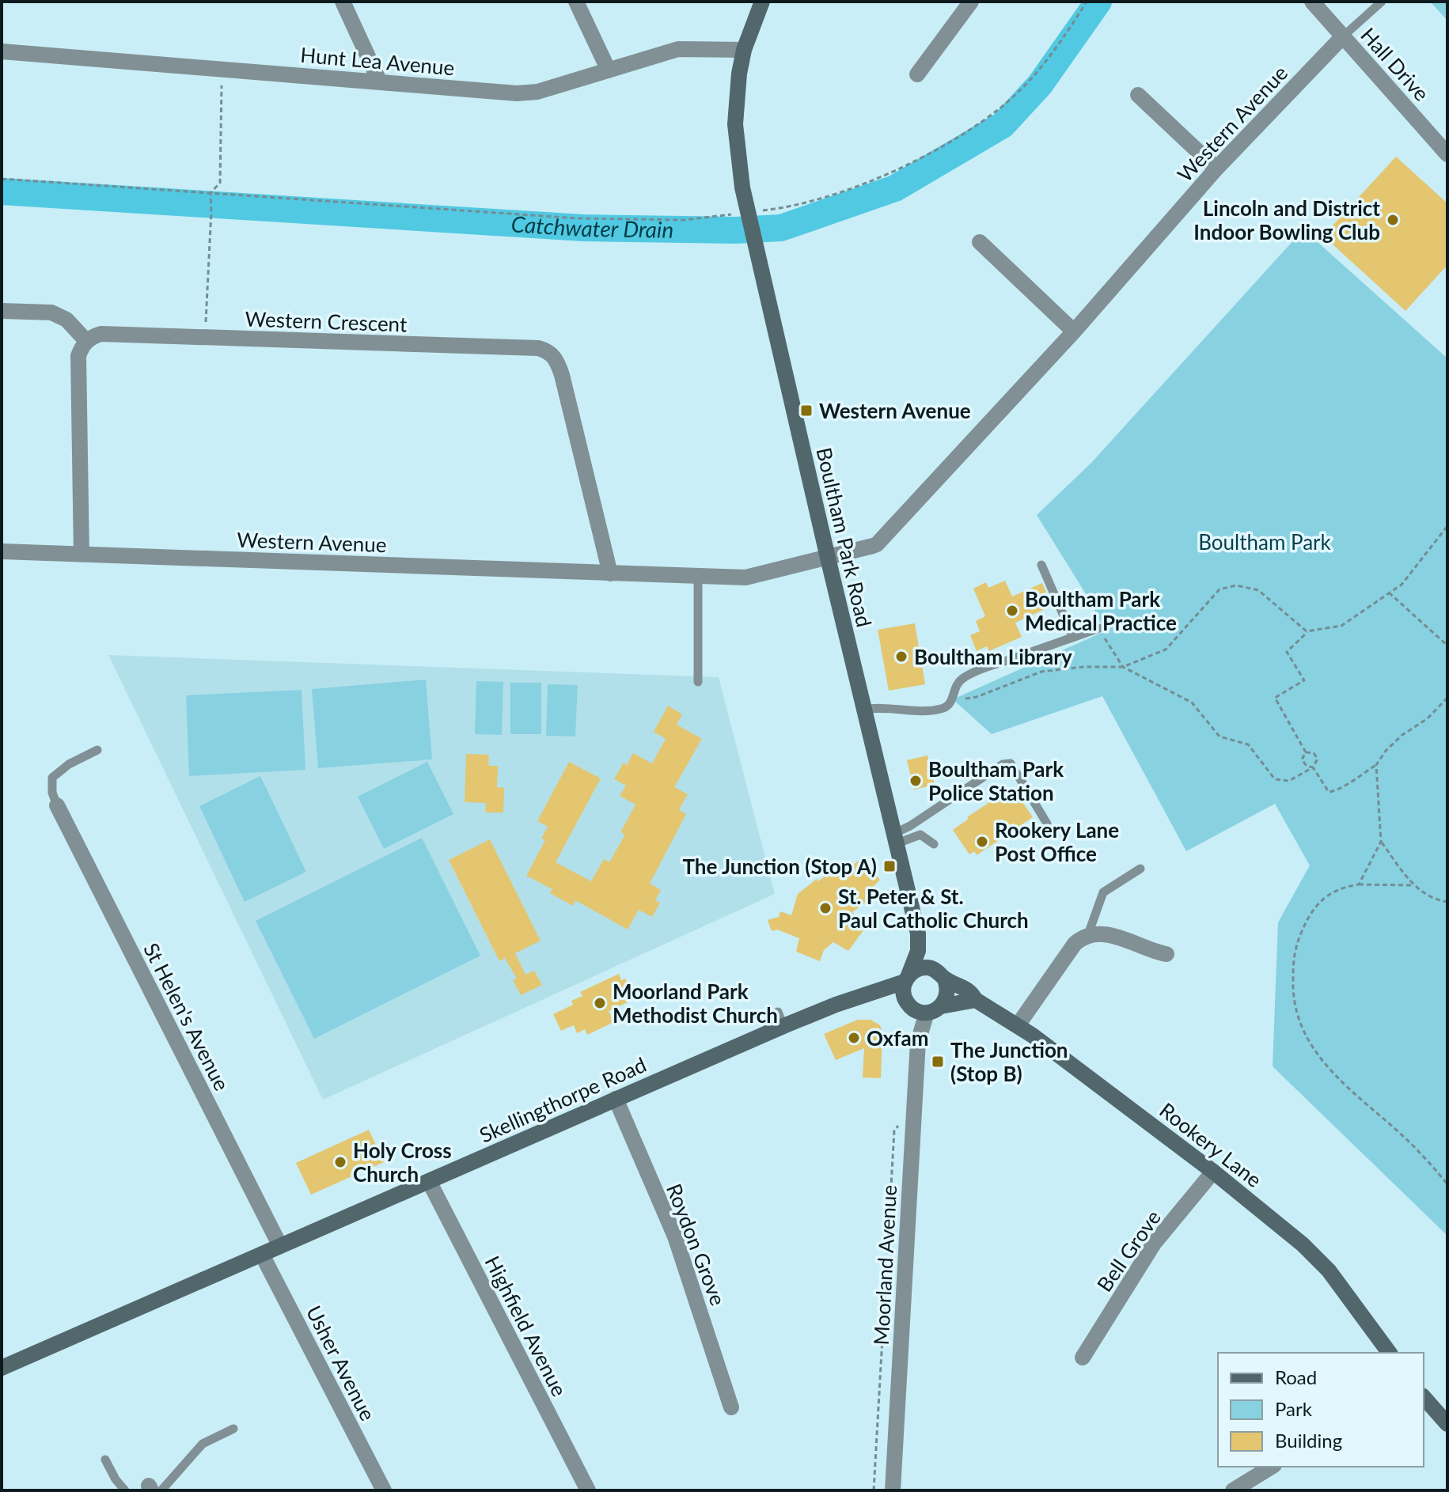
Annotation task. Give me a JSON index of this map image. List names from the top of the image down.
{
  "streets": {
    "street": [
      "Hunt Lea Avenue",
      "Hall Drive",
      "Western Avenue",
      "Western Crescent",
      "Boultham Park Road",
      "St Helen's Avenue",
      "Skellingthorpe Road",
      "Rookery Lane",
      "Roydon Grove",
      "Bell Grove",
      "Moorland Avenue",
      "Highfield Avenue",
      "Usher Avenue"
    ]
  },
  "crossings": [
    ["Hunt Lea Avenue", "Boultham Park Road"],
    ["Hall Drive", "Western Avenue"],
    ["Western Avenue", "Western Crescent"],
    ["Western Avenue", "Boultham Park Road"],
    ["St Helen's Avenue", "Skellingthorpe Road"],
    ["Skellingthorpe Road", "Rookery Lane"],
    ["Skellingthorpe Road", "Roydon Grove"],
    ["Skellingthorpe Road", "Moorland Avenue"],
    ["Skellingthorpe Road", "Highfield Avenue"],
    ["Skellingthorpe Road", "Usher Avenue"],
    ["Rookery Lane", "Bell Grove"],
    ["Rookery Lane", "Moorland Avenue"]
  ],
  "water": ["Catchwater Drain"],
  "parks": ["Boultham Park"],
  "places": {
    "other": [
      "Lincoln and District Indoor Bowling Club",
      "Boultham Park Medical Practice",
      "Boultham Library",
      "Boultham Park Police Station",
      "Rookery Lane Post Office",
      "St. Peter & St. Paul Catholic Church",
      "Moorland Park Methodist Church",
      "Oxfam",
      "Holy Cross Church"
    ],
    "transit": ["Western Avenue", "The Junction (Stop A)", "The Junction (Stop B)"]
  },
  "legend": ["Road", "Park", "Building"]
}
